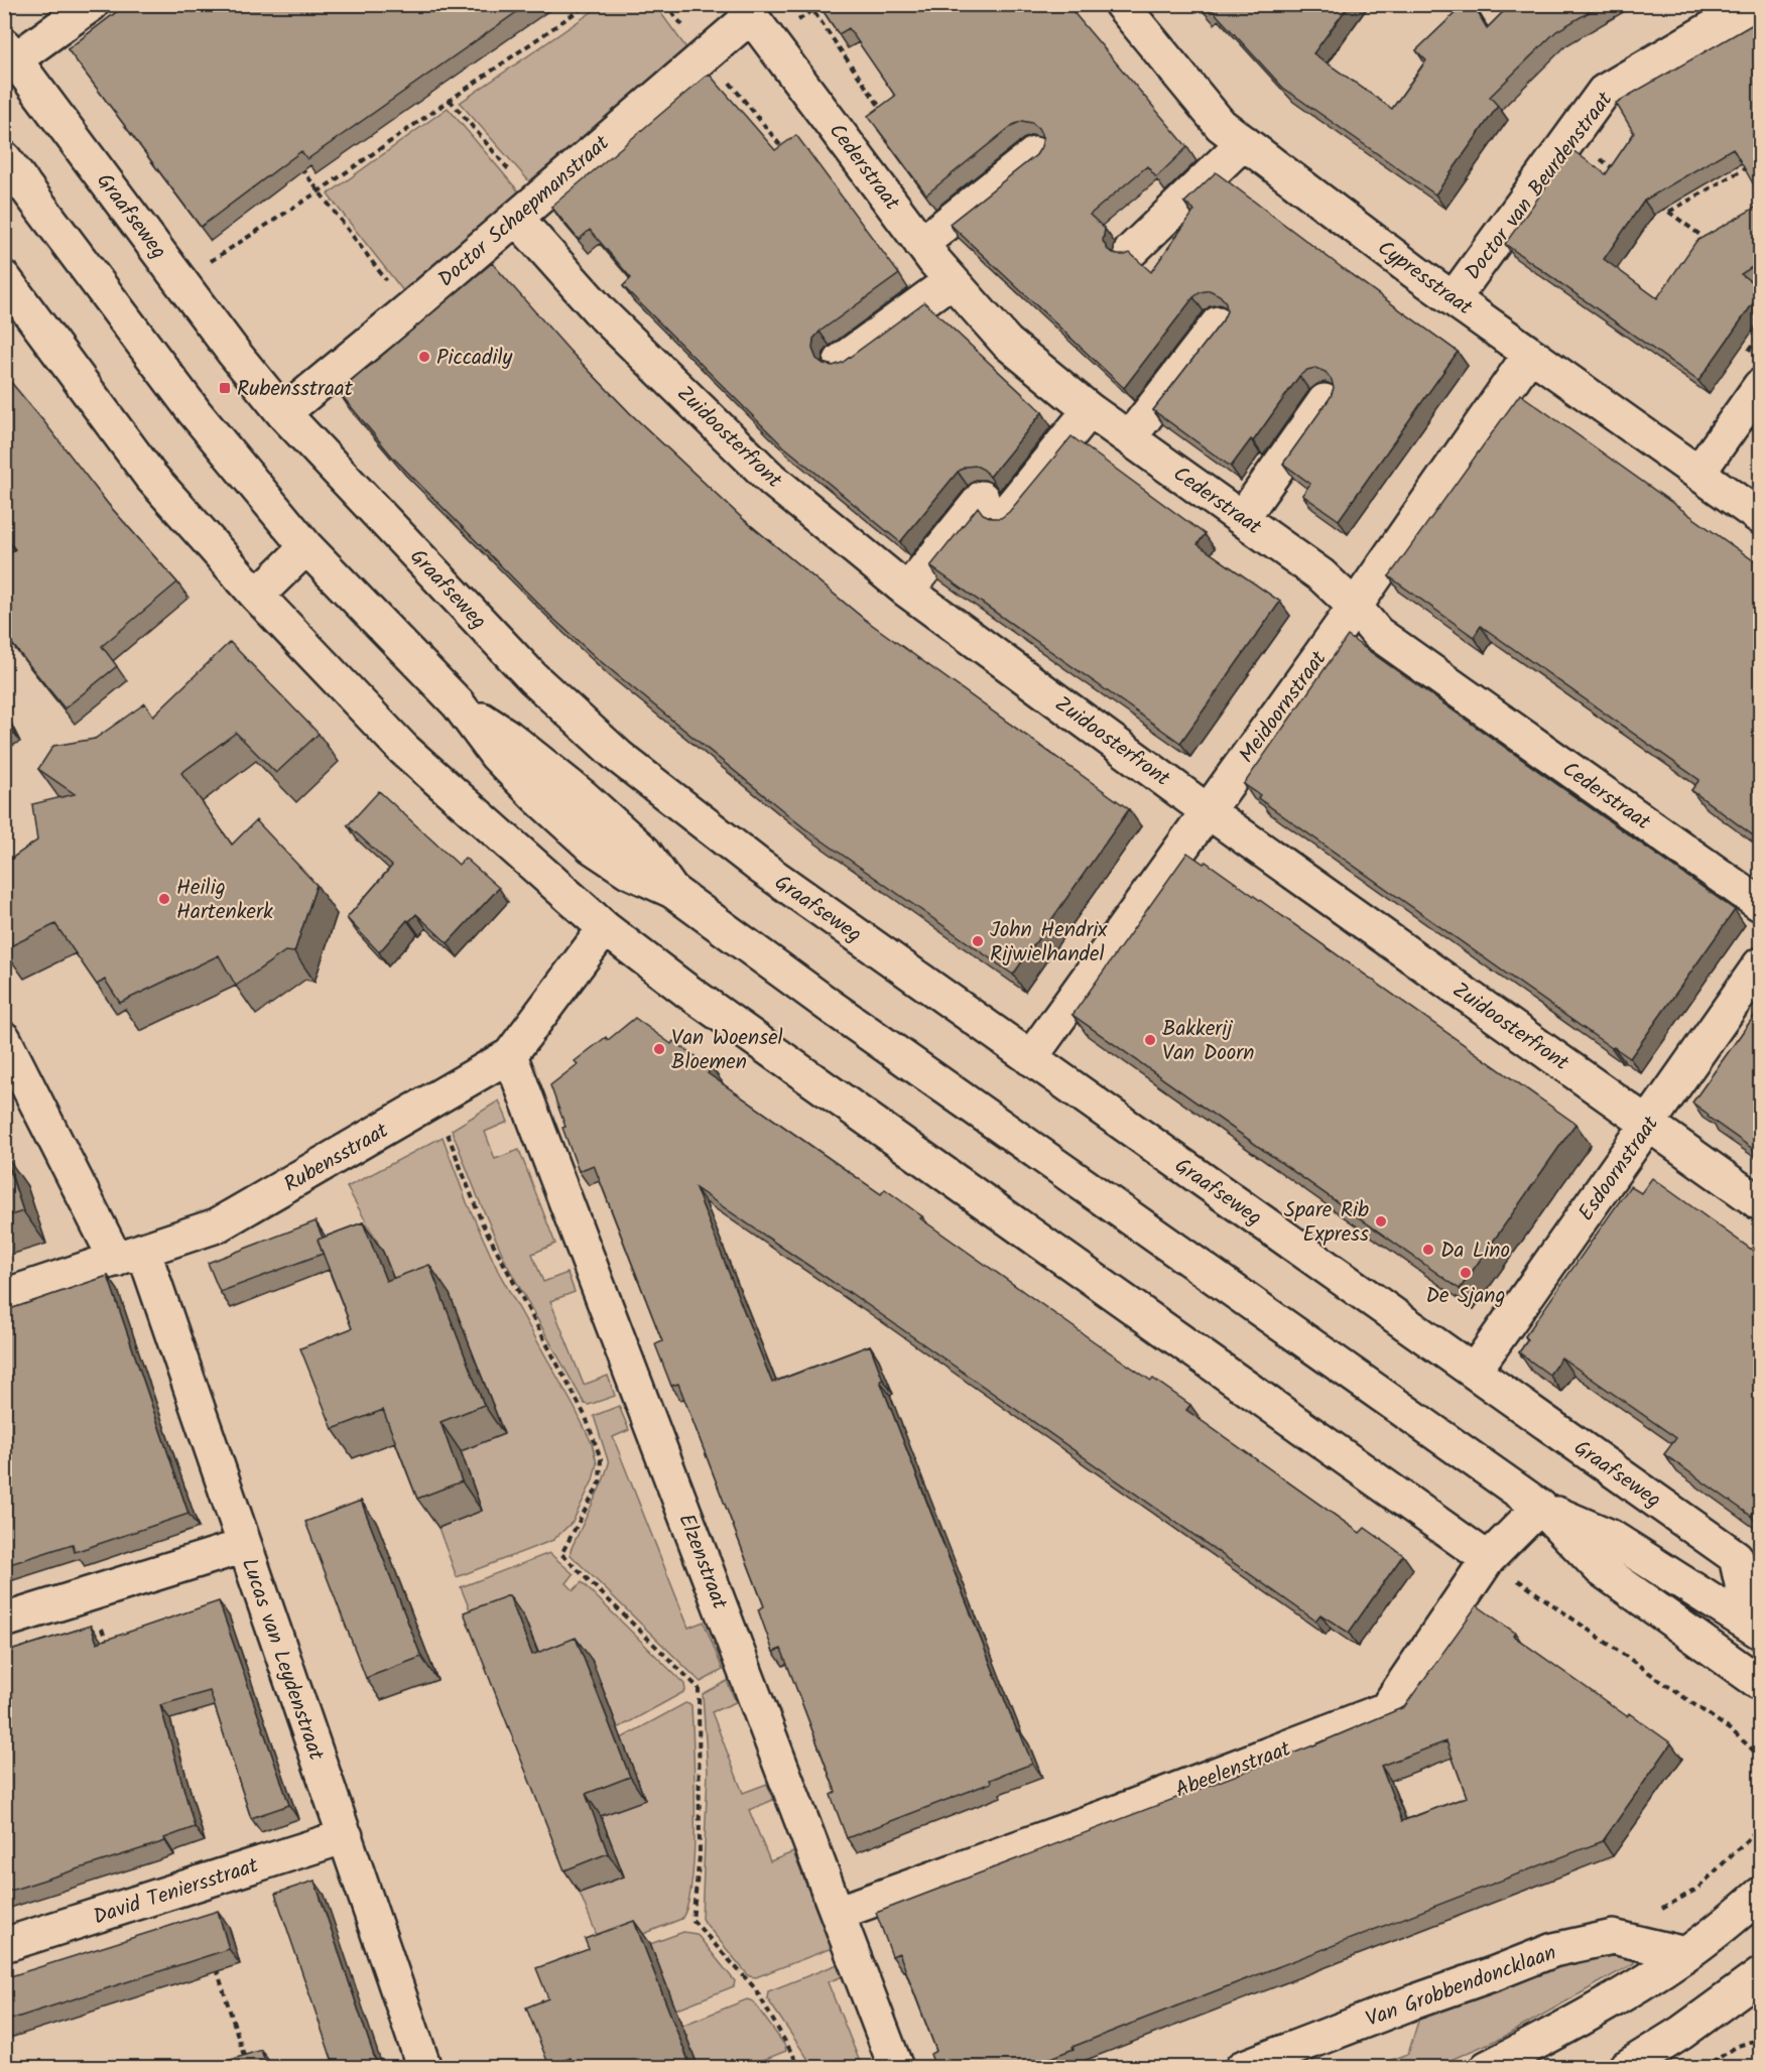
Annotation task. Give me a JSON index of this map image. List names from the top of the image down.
{
  "streets": {
    "street": [
      "Cederstraat",
      "Doctor van Beurdenstraat",
      "Doctor Schaepmanstraat",
      "Graafseweg",
      "Cypresstraat",
      "Zuidoosterfront",
      "Meidoornstraat",
      "Rubensstraat",
      "Esdoornstraat",
      "Elzenstraat",
      "Lucas van Leydenstraat",
      "Abeelenstraat",
      "David Teniersstraat",
      "Van Grobbendoncklaan"
    ]
  },
  "crossings": [
    ["Cederstraat", "Doctor Schaepmanstraat"],
    ["Cederstraat", "Meidoornstraat"],
    ["Doctor van Beurdenstraat", "Cypresstraat"],
    ["Doctor Schaepmanstraat", "Graafseweg"],
    ["Doctor Schaepmanstraat", "Zuidoosterfront"],
    ["Graafseweg", "Meidoornstraat"],
    ["Graafseweg", "Esdoornstraat"],
    ["Graafseweg", "Abeelenstraat"],
    ["Cypresstraat", "Meidoornstraat"],
    ["Zuidoosterfront", "Meidoornstraat"],
    ["Zuidoosterfront", "Esdoornstraat"],
    ["Rubensstraat", "Elzenstraat"],
    ["Rubensstraat", "Lucas van Leydenstraat"],
    ["Elzenstraat", "Abeelenstraat"],
    ["Lucas van Leydenstraat", "David Teniersstraat"]
  ],
  "places": {
    "other": [
      "Piccadily",
      "Heilig Hartenkerk",
      "John Hendrix Rijwielhandel",
      "Bakkerij Van Doorn",
      "Van Woensel Bloemen",
      "Spare Rib Express",
      "Da Lino",
      "De Sjang"
    ],
    "transit": ["Rubensstraat"]
  }
}
